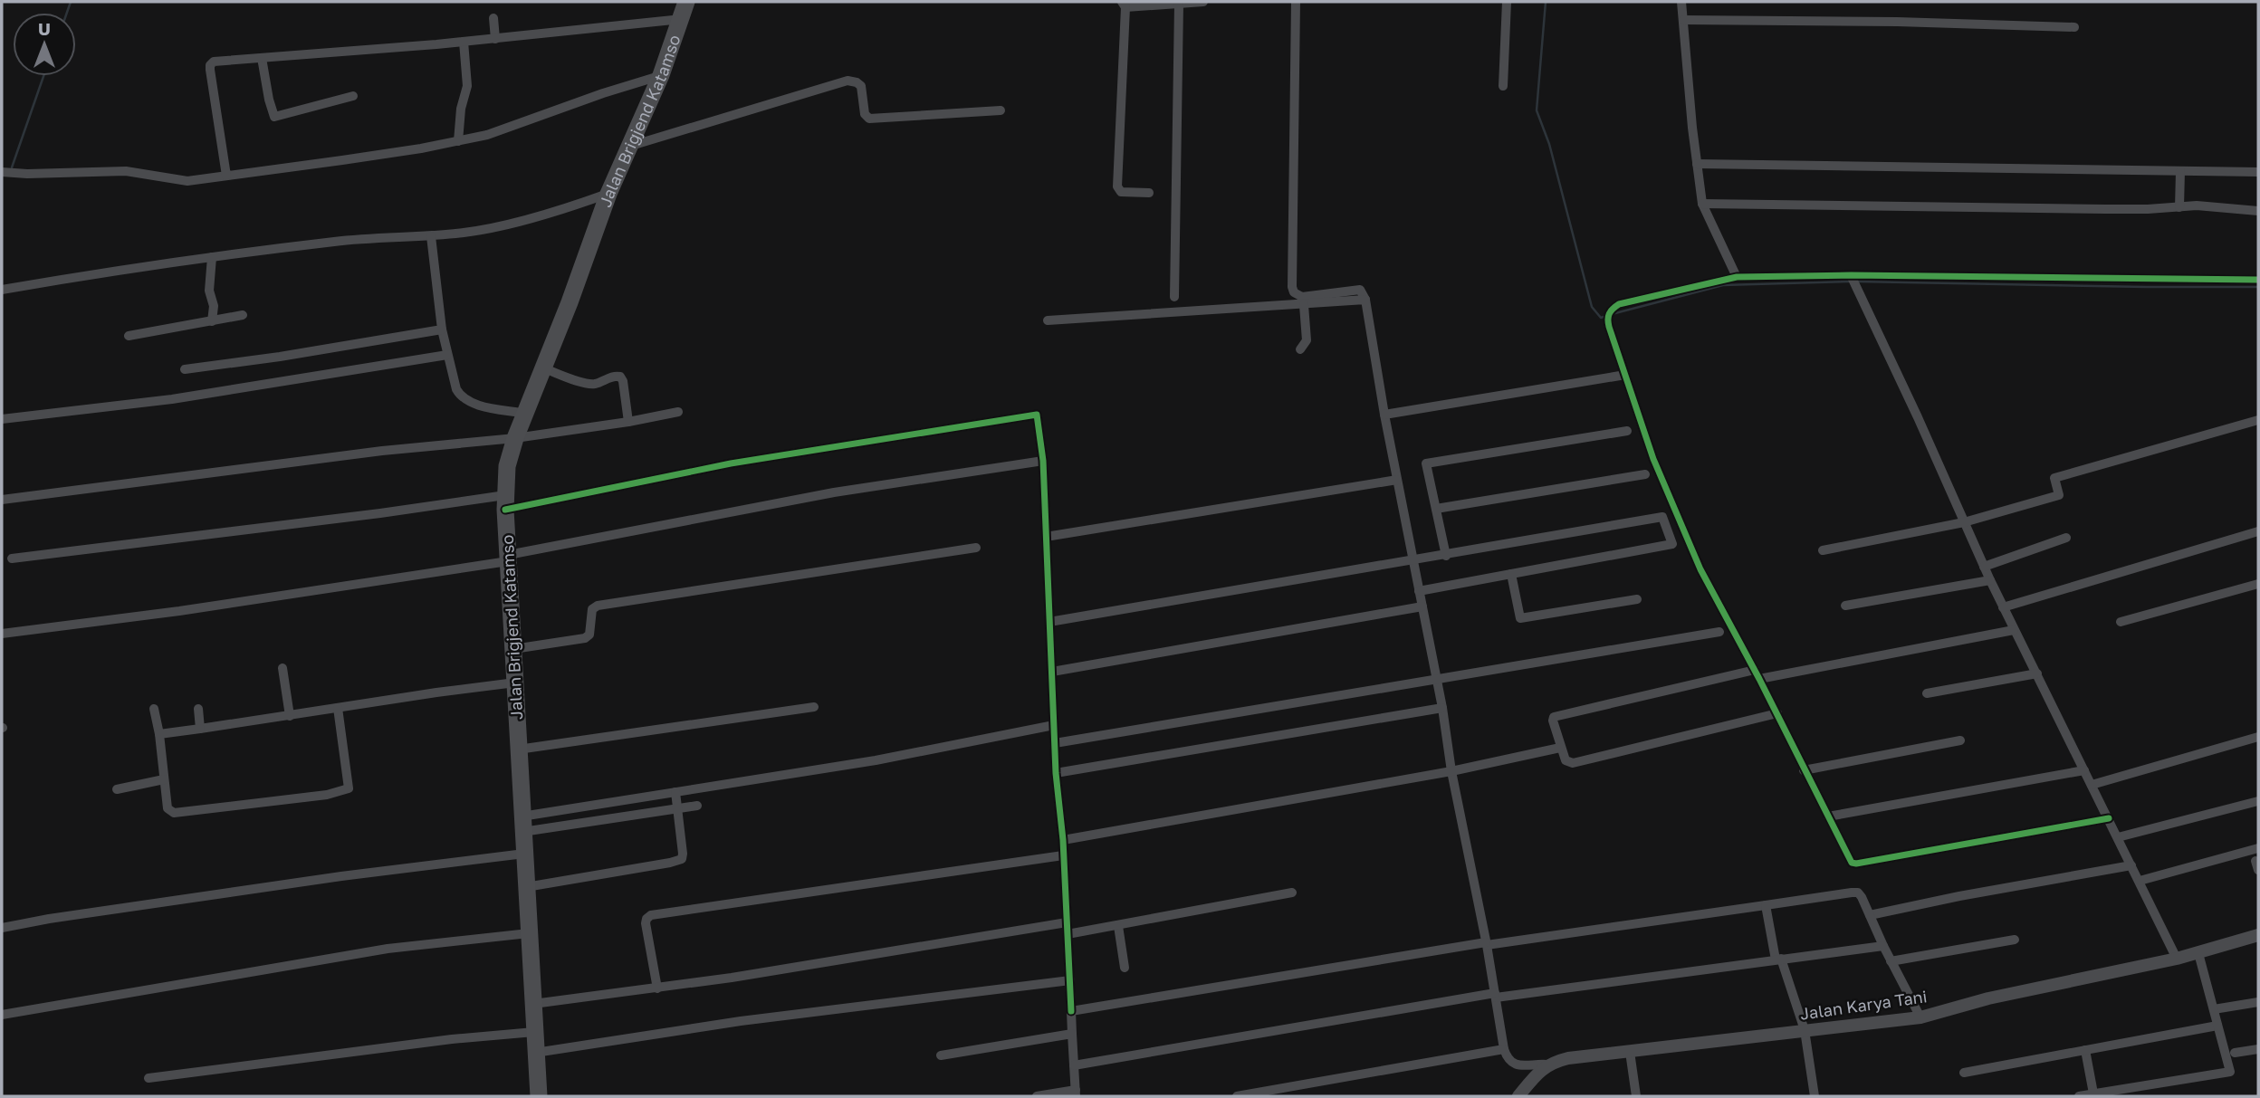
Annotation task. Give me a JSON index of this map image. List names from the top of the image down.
{
  "streets": {
    "highway": ["Jalan Brigjend Katamso"],
    "street": ["Jalan Karya Tani"]
  },
  "north": "top"
}
